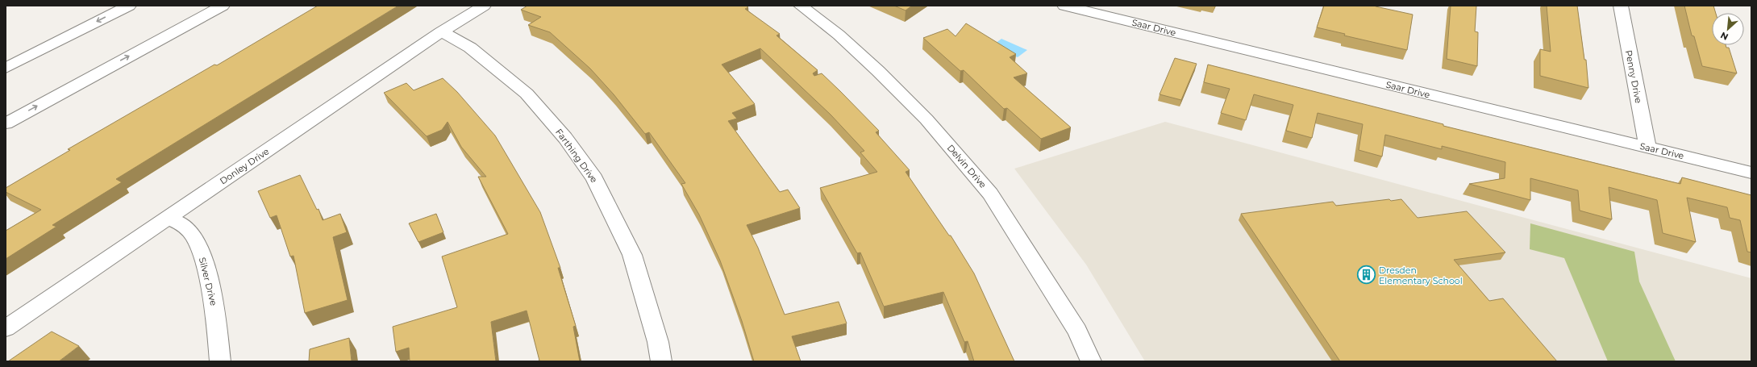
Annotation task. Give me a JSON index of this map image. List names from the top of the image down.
{
  "streets": {
    "main road": [
      "Saar Drive",
      "Penny Drive",
      "Farthing Drive",
      "Donley Drive",
      "Delvin Drive",
      "Silver Drive"
    ]
  },
  "crossings": [
    ["Saar Drive", "Penny Drive"],
    ["Farthing Drive", "Donley Drive"],
    ["Donley Drive", "Silver Drive"]
  ],
  "places": {
    "building": ["Dresden Elementary School"]
  },
  "north": "bottom left"
}
